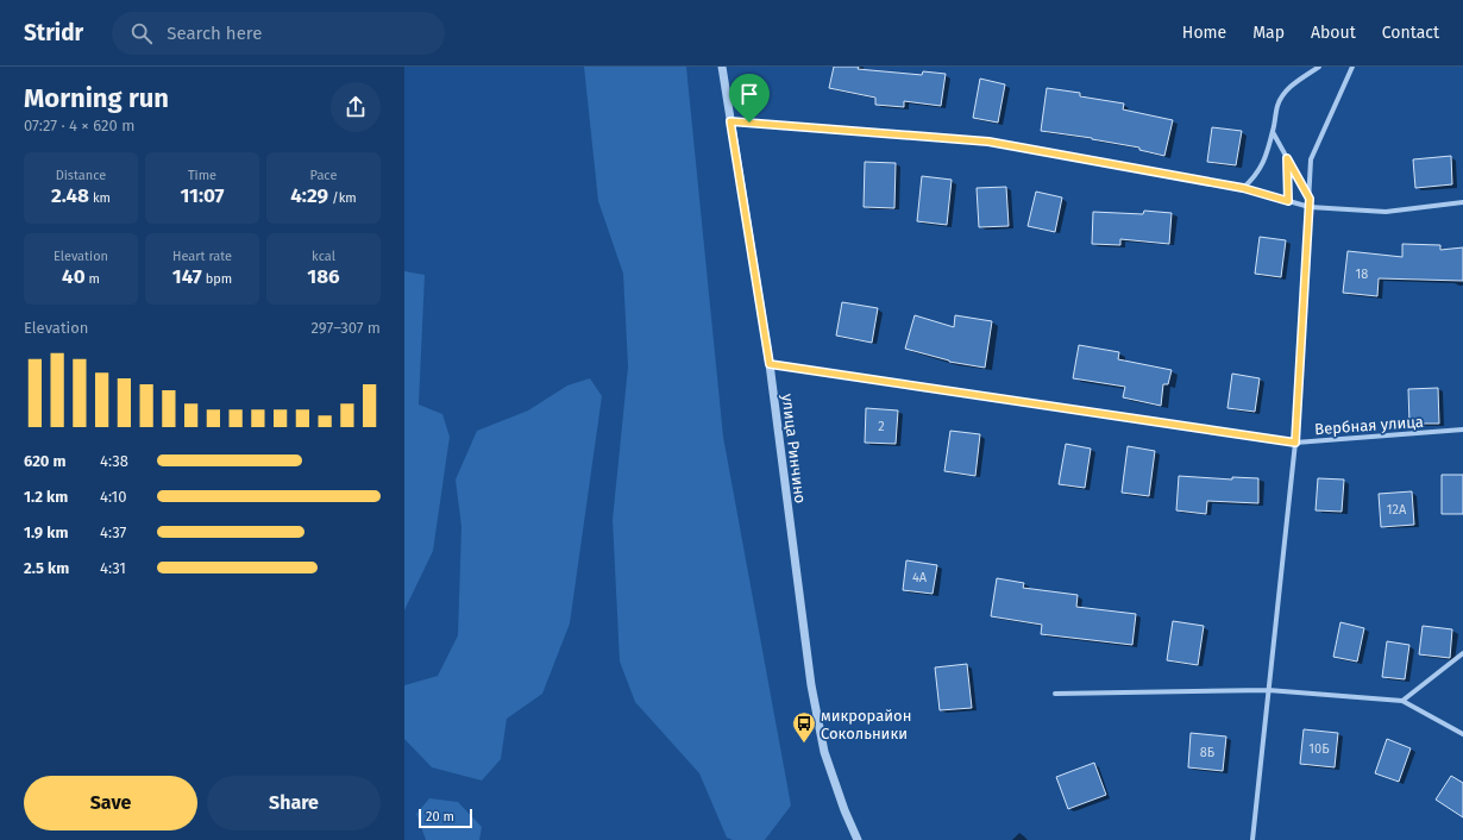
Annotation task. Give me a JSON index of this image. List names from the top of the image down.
{
  "streets": {
    "street": ["Вербная улица", "улица Ринчино"]
  },
  "crossings": [
    ["Вербная улица", "улица Ринчино"]
  ],
  "places": {
    "bus stop": ["микрорайон Сокольники"]
  },
  "house_numbers": [
    "18",
    "2",
    "12А",
    "4А",
    "10Б",
    "8Б"
  ],
  "scale_bar": "20 m",
  "page": {
    "header": "Stridr",
    "search": "Search here",
    "nav": [
      "Home",
      "Map",
      "About",
      "Contact"
    ],
    "heading": ["Morning run", "07:27 · 4 × 620 m"],
    "stats": [
      ["Distance", "2.48 km"],
      ["Time", "11:07"],
      ["Pace", "4:29 /km"],
      ["Elevation", "40 m"],
      ["Heart rate", "147 bpm"],
      ["kcal", "186"]
    ],
    "chart": ["Elevation", "297–307 m"],
    "list": [
      {
        "name": "620 m",
        "note": "4:38"
      },
      {
        "name": "1.2 km",
        "note": "4:10"
      },
      {
        "name": "1.9 km",
        "note": "4:37"
      },
      {
        "name": "2.5 km",
        "note": "4:31"
      }
    ],
    "buttons": ["Save", "Share"],
    "scale": "20 m"
  }
}
